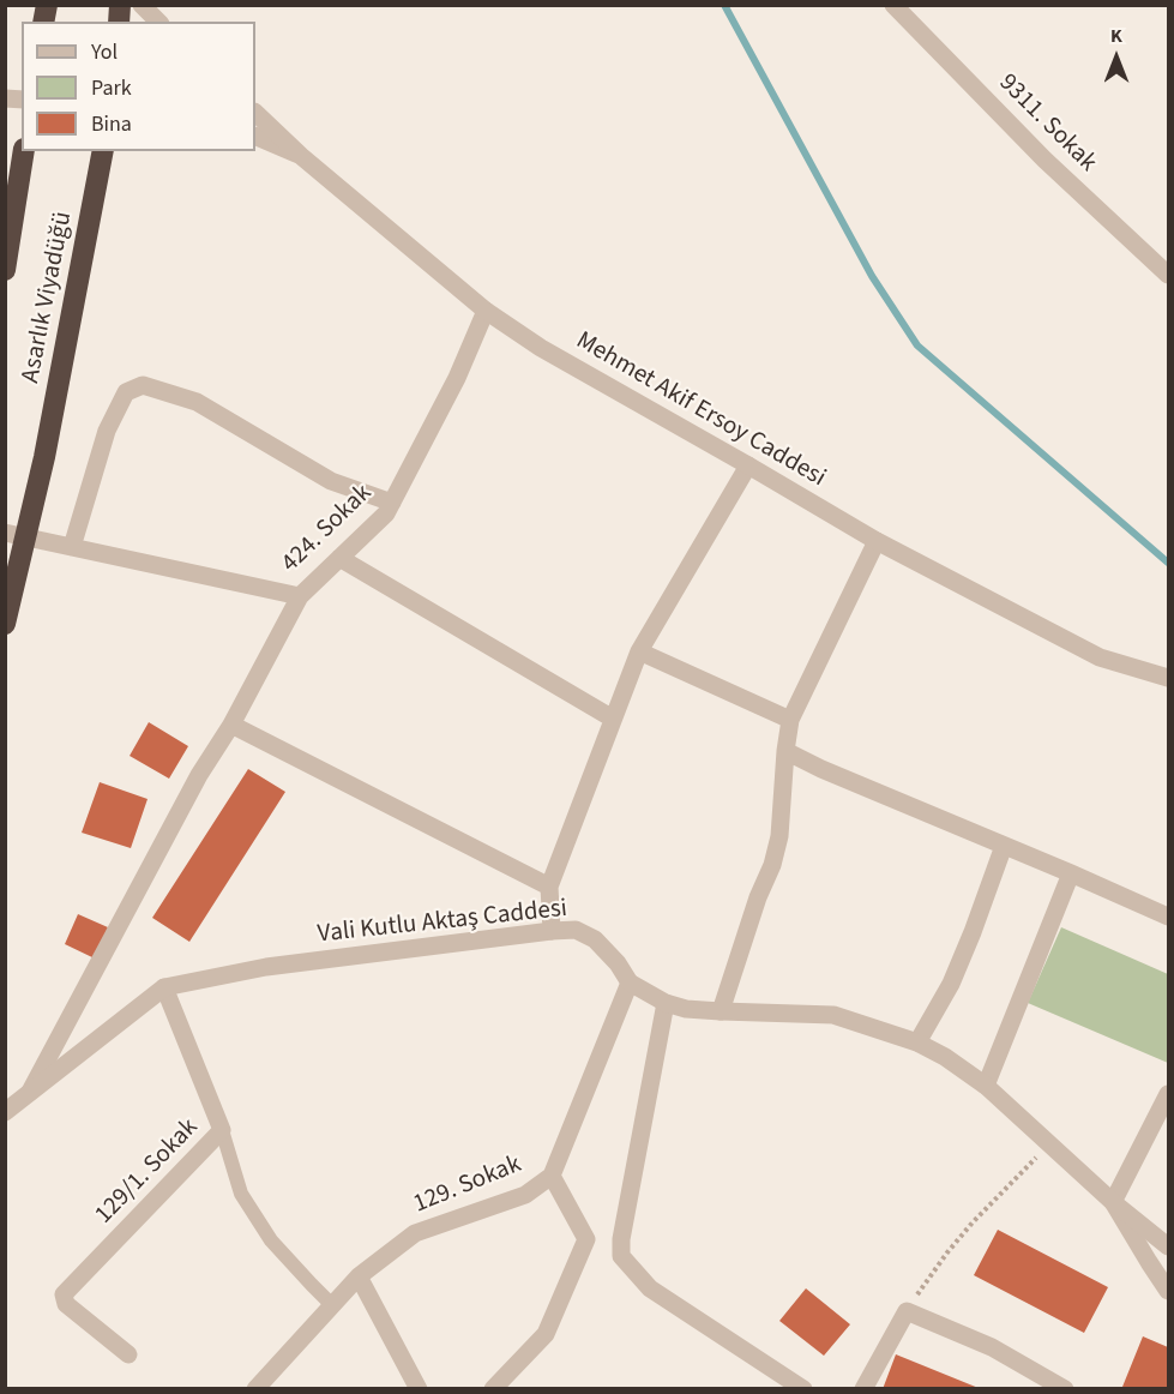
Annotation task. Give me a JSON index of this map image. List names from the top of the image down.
{
  "streets": {
    "highway": ["Asarlık Viyadüğü"],
    "street": [
      "9311. Sokak",
      "Mehmet Akif Ersoy Caddesi",
      "424. Sokak",
      "Vali Kutlu Aktaş Caddesi",
      "129/1. Sokak",
      "129. Sokak"
    ]
  },
  "crossings": [
    ["Mehmet Akif Ersoy Caddesi", "424. Sokak"],
    ["Vali Kutlu Aktaş Caddesi", "129/1. Sokak"],
    ["Vali Kutlu Aktaş Caddesi", "129. Sokak"]
  ],
  "legend": ["Yol", "Park", "Bina"],
  "north": "top"
}
